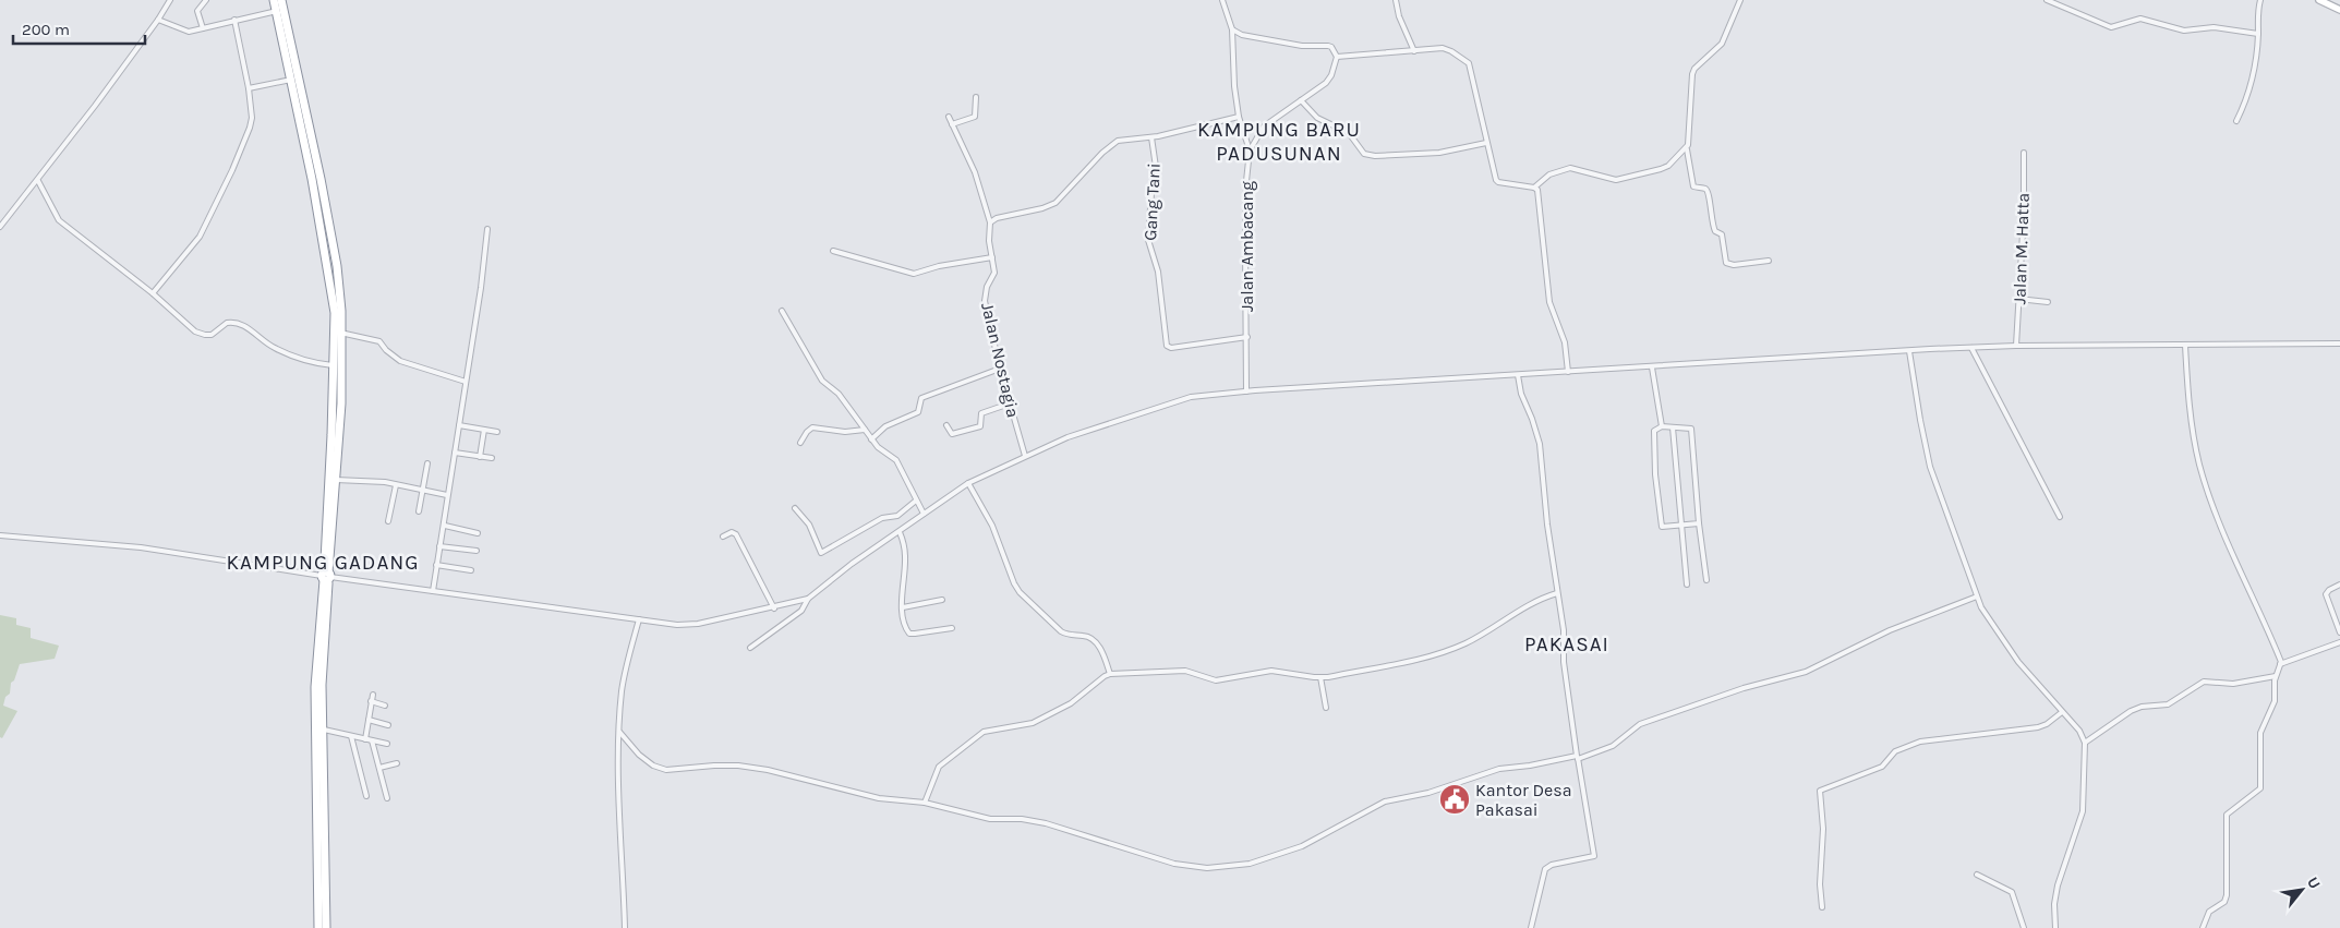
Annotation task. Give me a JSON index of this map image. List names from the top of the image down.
{
  "streets": {
    "street": [
      "Gang Tani",
      "Jalan Ambacang",
      "Jalan M. Hatta",
      "Jalan Nostagia"
    ]
  },
  "crossings": [
    ["Gang Tani", "Jalan Ambacang"]
  ],
  "districts": ["KAMPUNG BARU PADUSUNAN", "KAMPUNG GADANG", "PAKASAI"],
  "places": {
    "public building": ["Kantor Desa Pakasai"]
  },
  "scale_bar": "200 m",
  "north": "top right"
}
